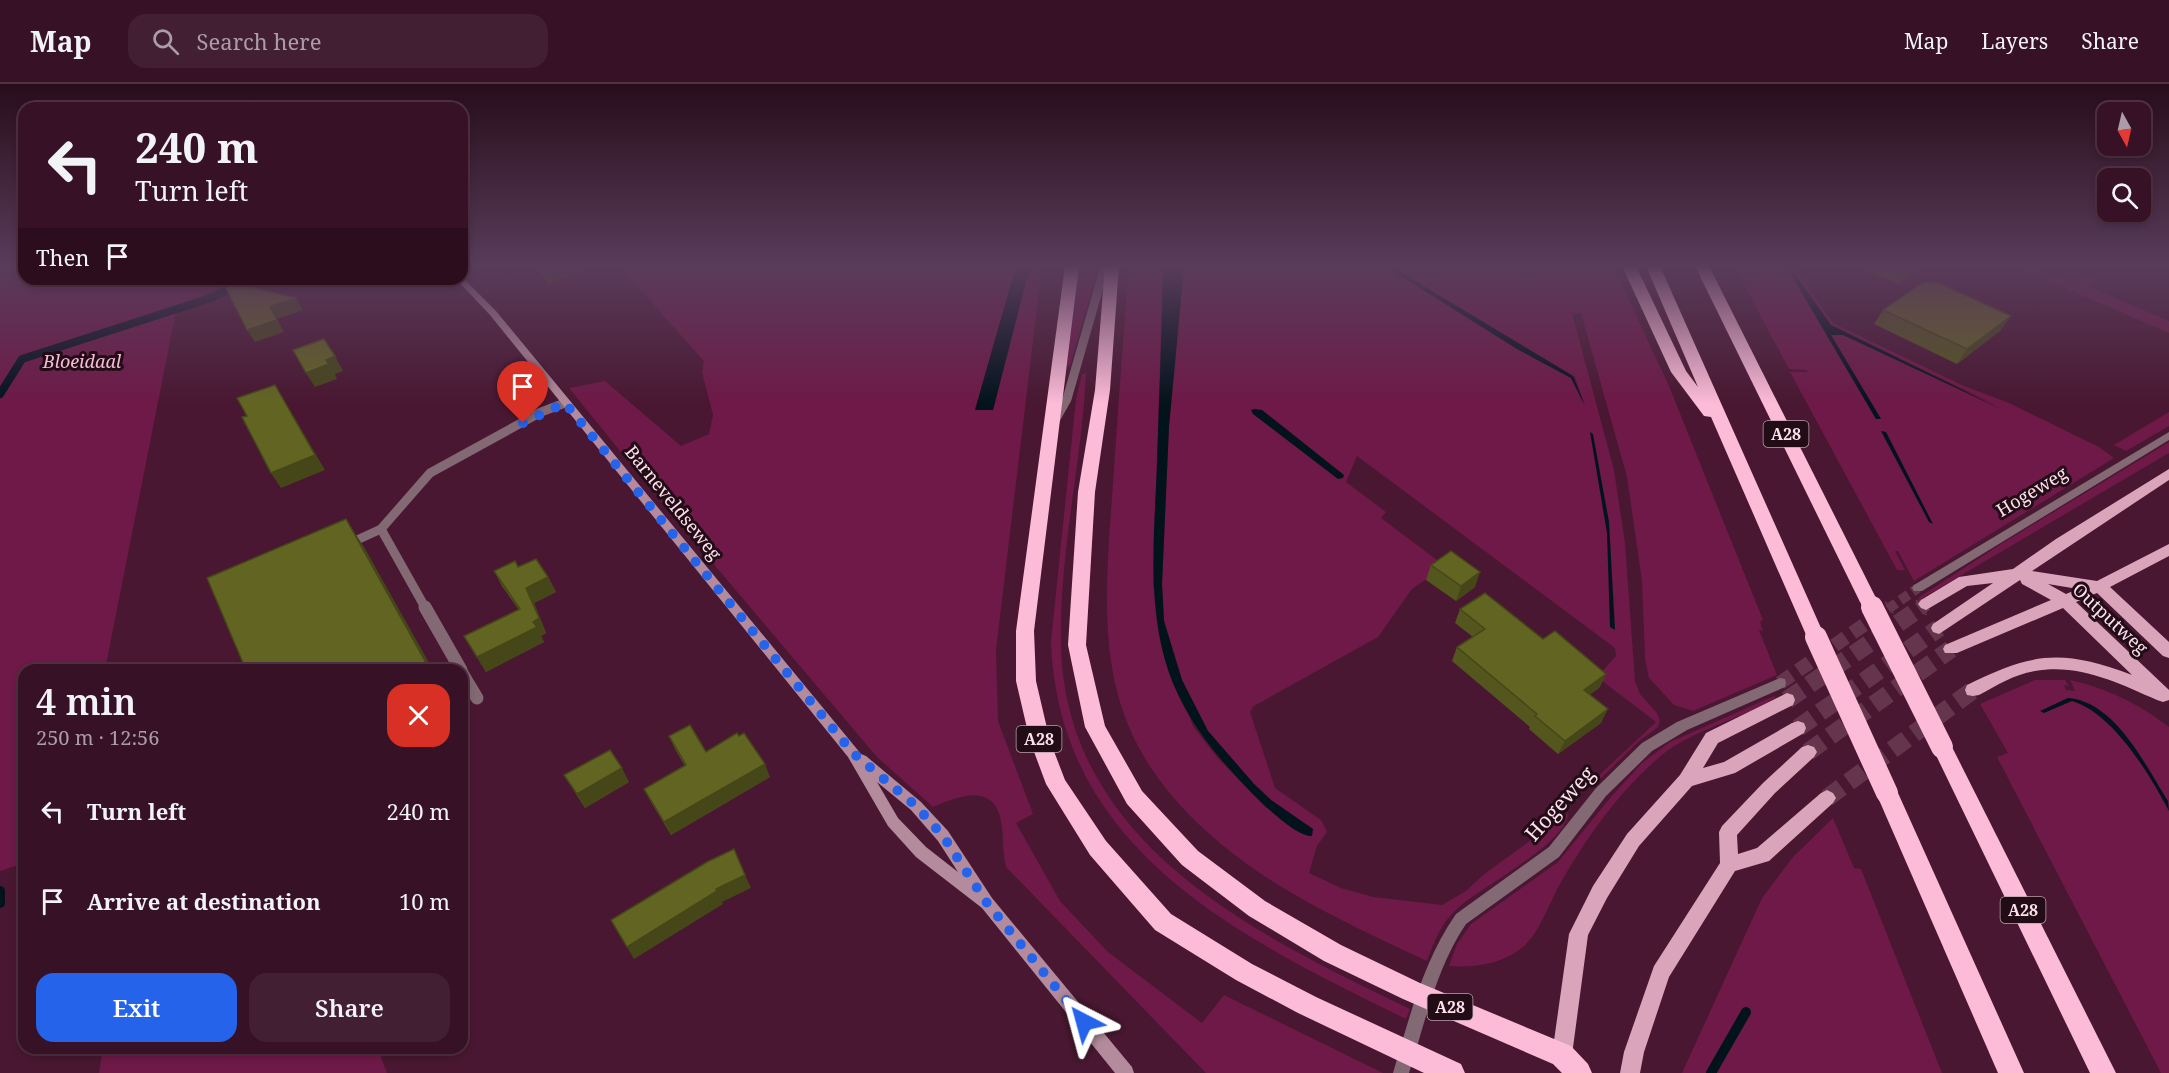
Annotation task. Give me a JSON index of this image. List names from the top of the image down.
{
  "streets": {
    "highway": ["A28"],
    "main road": ["Outputweg"],
    "street": ["Hogeweg", "Barneveldseweg"]
  },
  "crossings": [
    ["A28", "Hogeweg"]
  ],
  "parks": ["Bloeidaal"],
  "north": "bottom",
  "page": {
    "header": "Map",
    "search": "Search here",
    "nav": ["Map", "Layers", "Share"],
    "turn": ["240 m", "Turn left"],
    "then": "Then",
    "heading": ["4 min", "250 m · 12:56"],
    "list": [
      {
        "name": "Turn left",
        "value": "240 m"
      },
      {
        "name": "Arrive at destination",
        "value": "10 m"
      }
    ],
    "buttons": ["Exit", "Share"]
  }
}
